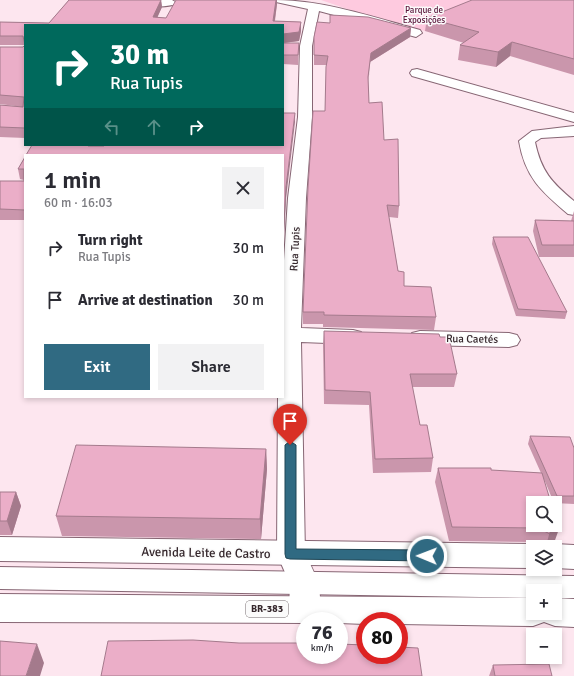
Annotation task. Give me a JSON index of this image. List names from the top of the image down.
{
  "streets": {
    "main road": [
      "Rua Tupis",
      "Rua Caetés",
      "Avenida Leite de Castro",
      "BR-383"
    ]
  },
  "crossings": [
    ["Rua Tupis", "Avenida Leite de Castro"],
    ["Rua Tupis", "BR-383"]
  ],
  "parks": ["Parque de Exposições"],
  "page": {
    "turn": ["30 m", "Rua Tupis"],
    "heading": ["1 min", "60 m · 16:03"],
    "list": [
      {
        "name": "Turn right",
        "note": "Rua Tupis",
        "value": "30 m"
      },
      {
        "name": "Arrive at destination",
        "value": "30 m"
      }
    ],
    "buttons": ["Exit", "Share"],
    "map_buttons": ["+", "−"],
    "speed": "76 km/h",
    "limit": "80"
  }
}
